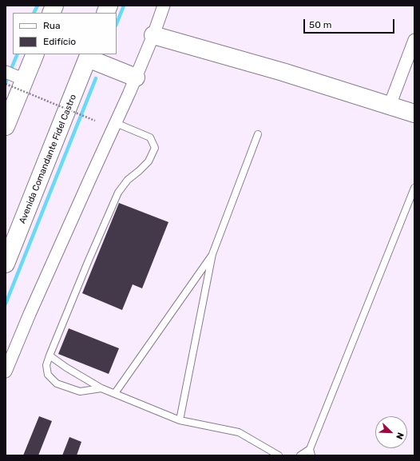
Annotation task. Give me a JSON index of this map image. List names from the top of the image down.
{
  "streets": {
    "main road": ["Avenida Comandante Fidel Castro"]
  },
  "legend": ["Rua", "Edifício"],
  "scale_bar": "50 m",
  "north": "bottom right"
}
